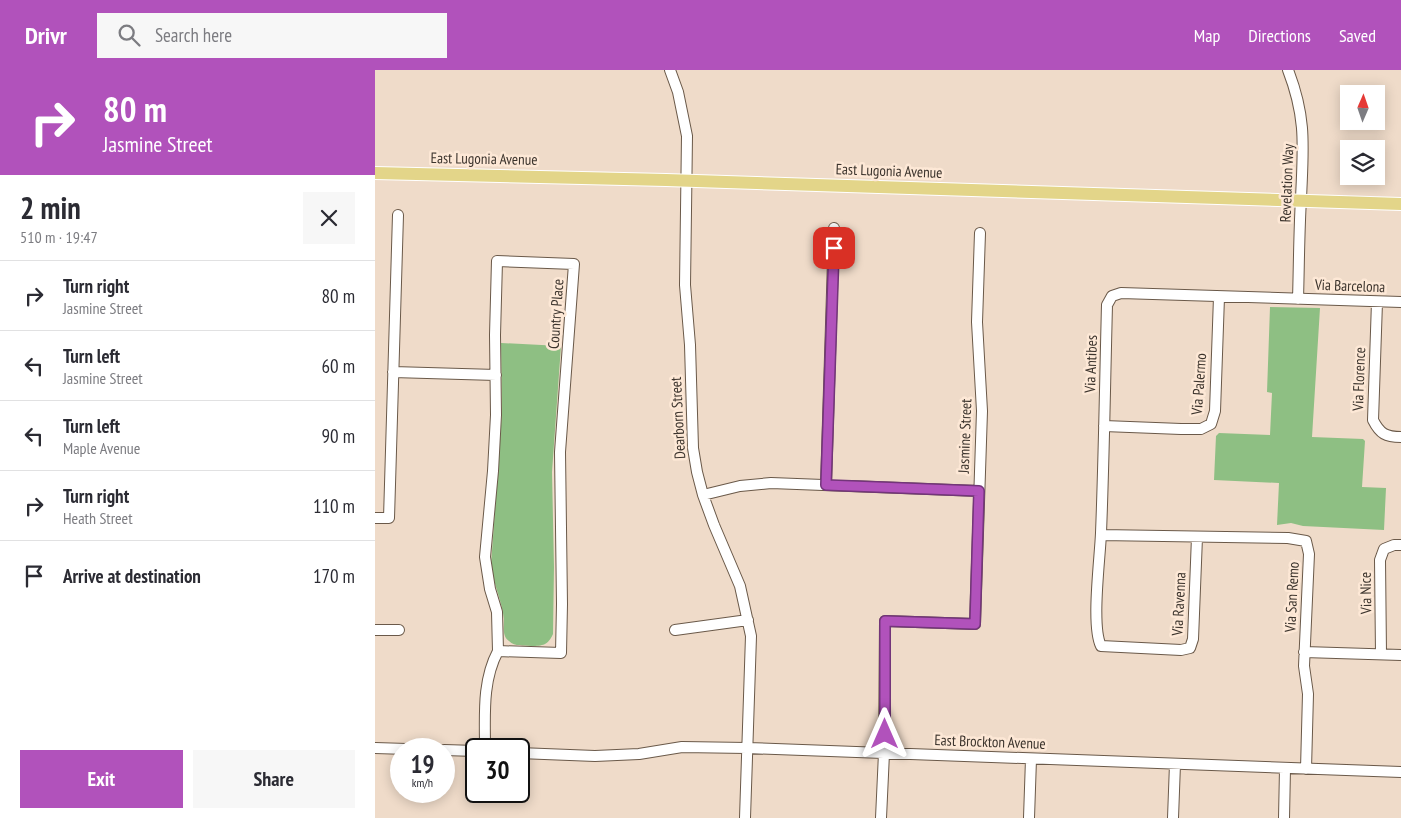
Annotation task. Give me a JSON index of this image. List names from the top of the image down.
{
  "streets": {
    "main road": ["East Lugonia Avenue"],
    "street": [
      "Revelation Way",
      "Via Barcelona",
      "Country Place",
      "Via Antibes",
      "Via Florence",
      "Via Palermo",
      "Dearborn Street",
      "Jasmine Street",
      "Via Nice",
      "Via San Remo",
      "Via Ravenna",
      "East Brockton Avenue"
    ]
  },
  "crossings": [
    ["East Lugonia Avenue", "Revelation Way"],
    ["East Lugonia Avenue", "Dearborn Street"],
    ["Revelation Way", "Via Barcelona"],
    ["Revelation Way", "Via Antibes"],
    ["Via Barcelona", "Via Antibes"],
    ["Via Barcelona", "Via Florence"],
    ["Via Antibes", "Via Palermo"],
    ["Via Antibes", "Via San Remo"],
    ["Via Antibes", "Via Ravenna"],
    ["Dearborn Street", "East Brockton Avenue"],
    ["Jasmine Street", "East Brockton Avenue"],
    ["Via San Remo", "Via Ravenna"],
    ["Via San Remo", "East Brockton Avenue"]
  ],
  "north": "top",
  "page": {
    "header": "Drivr",
    "search": "Search here",
    "nav": ["Map", "Directions", "Saved"],
    "turn": ["80 m", "Jasmine Street"],
    "heading": ["2 min", "510 m · 19:47"],
    "list": [
      {
        "name": "Turn right",
        "note": "Jasmine Street",
        "value": "80 m"
      },
      {
        "name": "Turn left",
        "note": "Jasmine Street",
        "value": "60 m"
      },
      {
        "name": "Turn left",
        "note": "Maple Avenue",
        "value": "90 m"
      },
      {
        "name": "Turn right",
        "note": "Heath Street",
        "value": "110 m"
      },
      {
        "name": "Arrive at destination",
        "value": "170 m"
      }
    ],
    "speed": "19 km/h",
    "limit": "30",
    "buttons": ["Exit", "Share"]
  }
}
